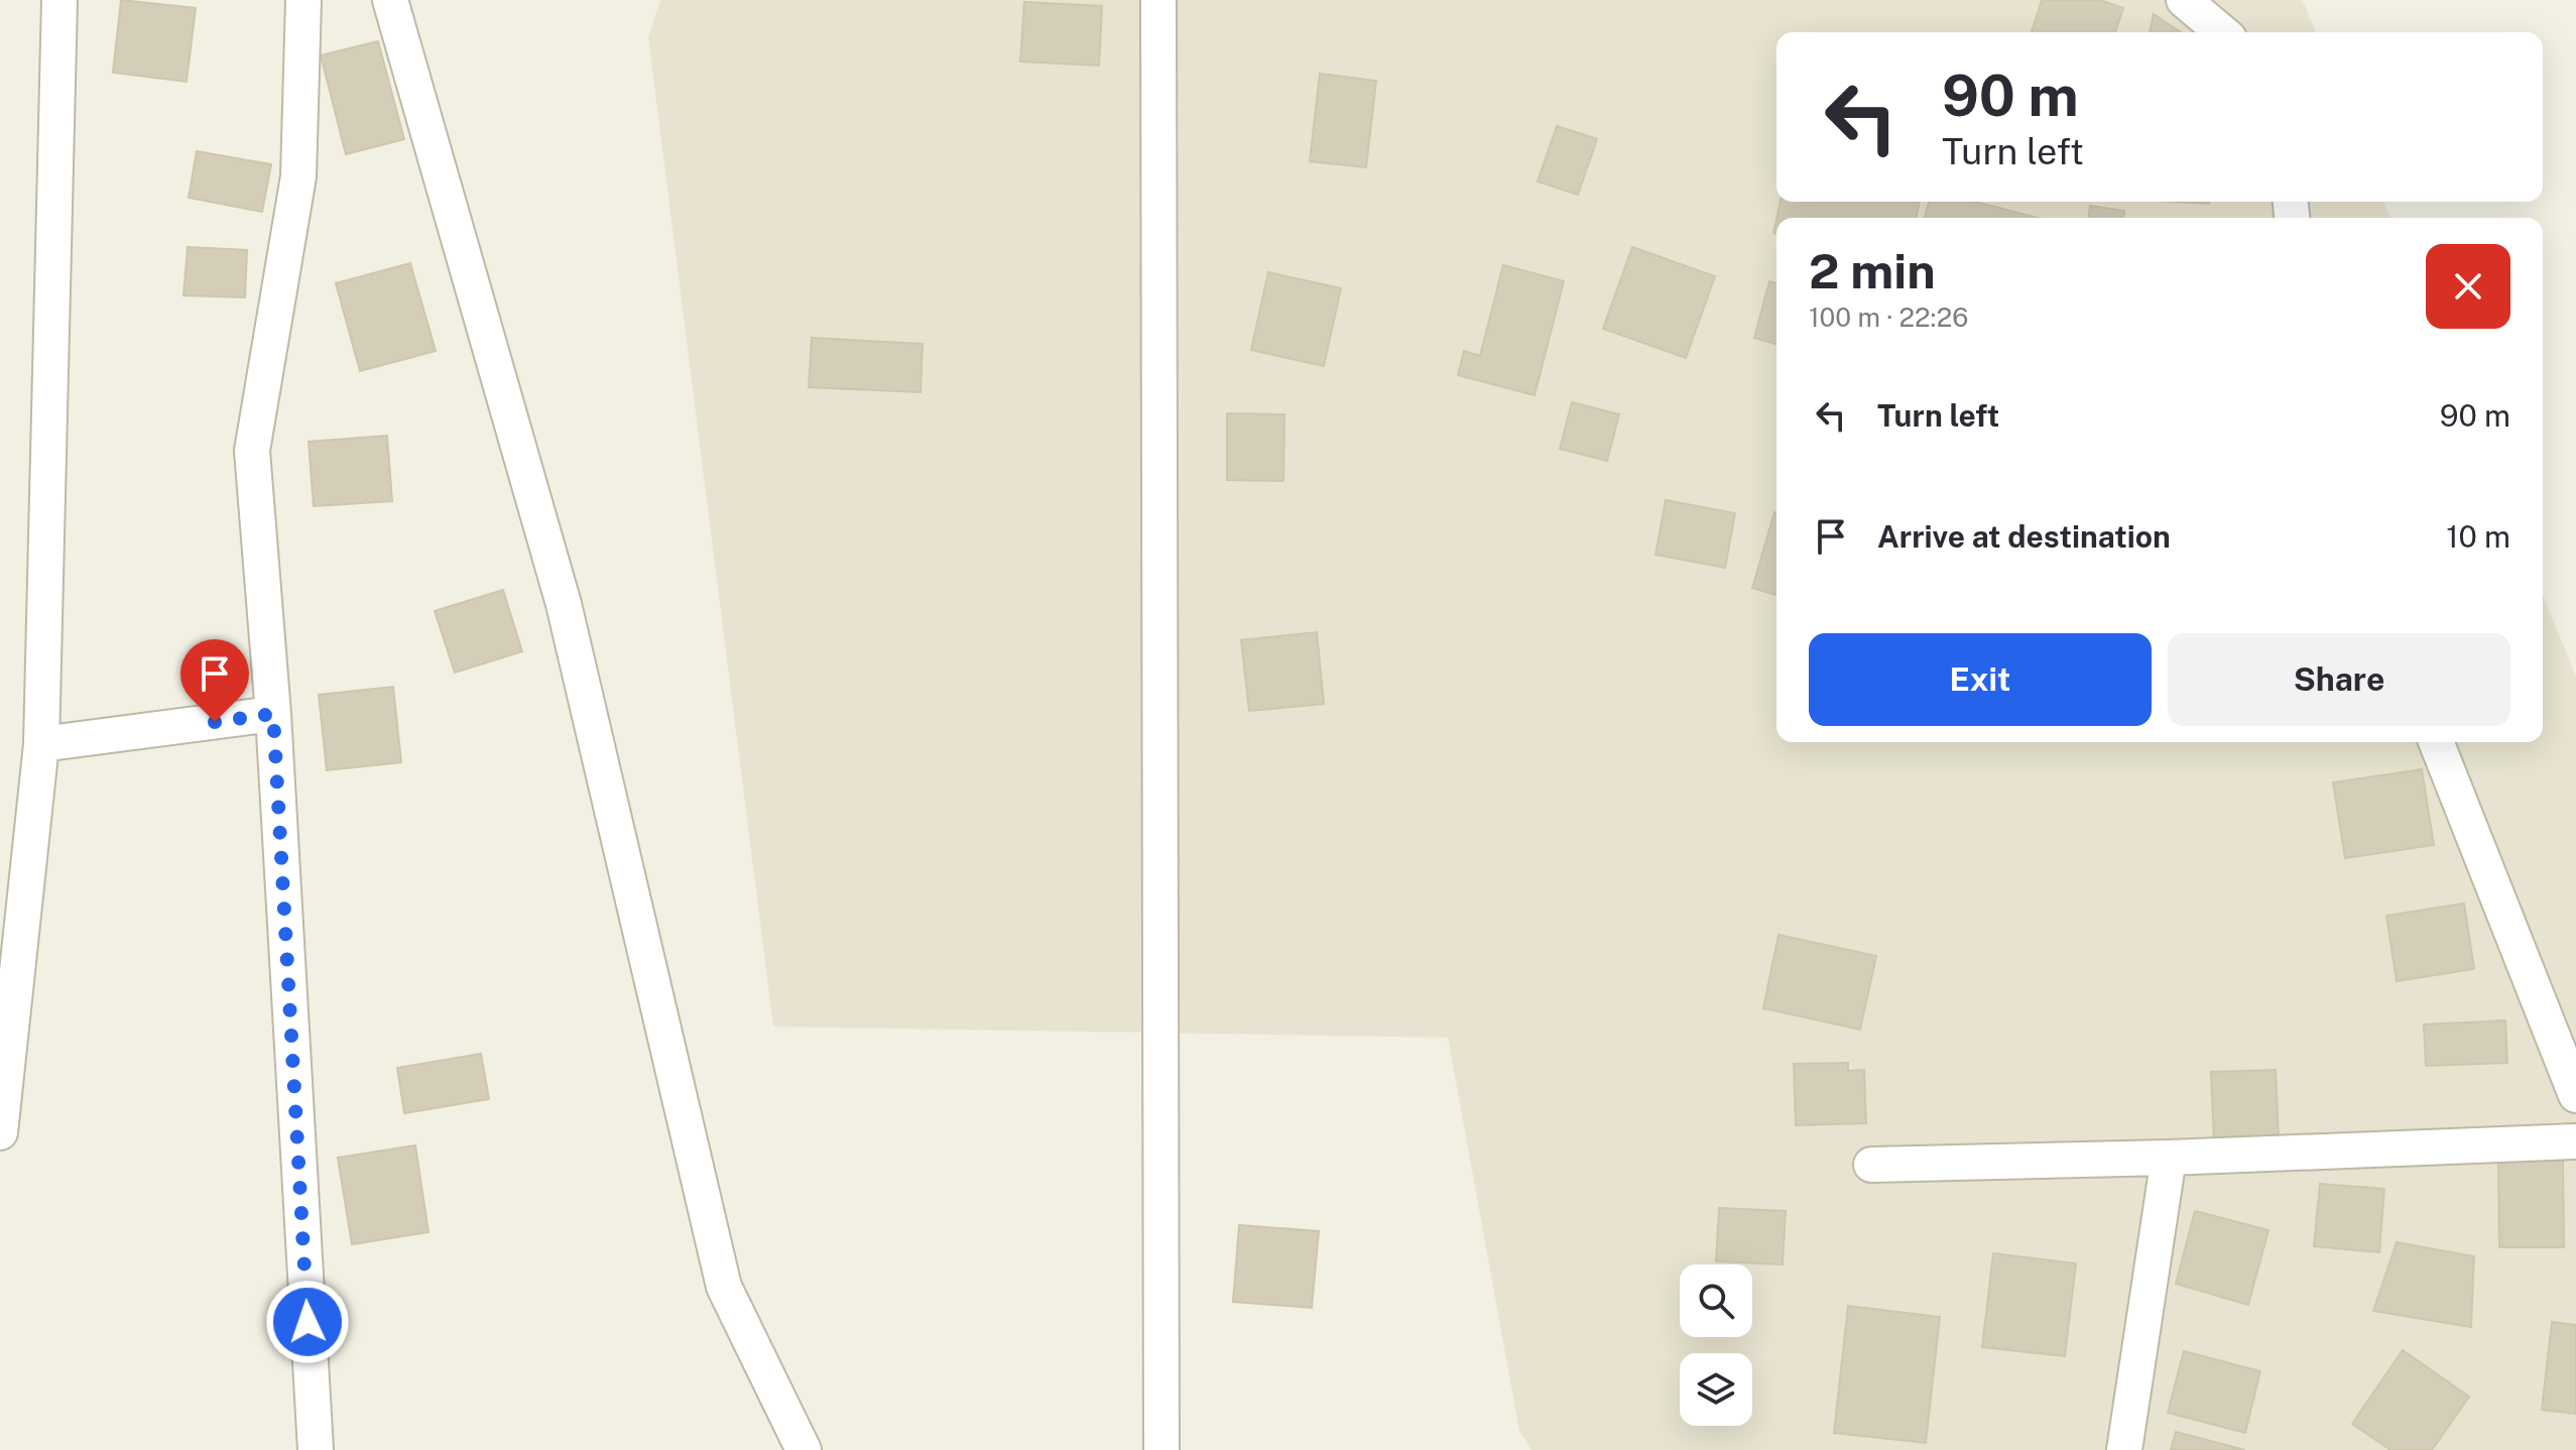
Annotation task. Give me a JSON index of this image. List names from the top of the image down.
{
  "page": {
    "turn": ["90 m", "Turn left"],
    "heading": ["2 min", "100 m · 22:26"],
    "list": [
      {
        "name": "Turn left",
        "value": "90 m"
      },
      {
        "name": "Arrive at destination",
        "value": "10 m"
      }
    ],
    "buttons": ["Exit", "Share"]
  }
}
